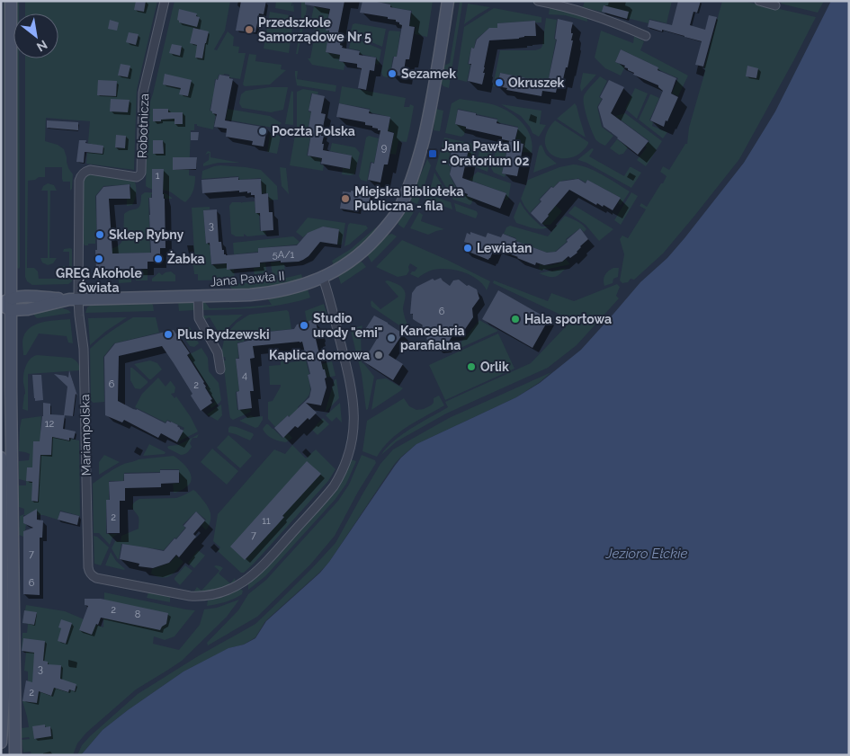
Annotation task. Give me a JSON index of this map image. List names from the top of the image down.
{
  "streets": {
    "main road": ["Jana Pawła II"],
    "street": ["Robotnicza", "Mariampolska"]
  },
  "crossings": [
    ["Robotnicza", "Jana Pawła II"],
    ["Robotnicza", "Mariampolska"],
    ["Jana Pawła II", "Mariampolska"]
  ],
  "water": ["Jezioro Ełckie"],
  "places": {
    "other": [
      "Przedszkole Samorządowe Nr 5",
      "Sezamek",
      "Okruszek",
      "Poczta Polska",
      "Miejska Biblioteka Publiczna - fila",
      "Sklep Rybny",
      "Lewiatan",
      "GREG Akohole Świata",
      "Żabka",
      "Hala sportowa",
      "Studio urody \"emi\"",
      "Plus Rydzewski",
      "Kancelaria parafialna",
      "Kaplica domowa",
      "Orlik"
    ],
    "transit": ["Jana Pawła II - Oratorium 02"]
  },
  "house_numbers": [
    "9",
    "1",
    "3",
    "5A/1",
    "6",
    "4",
    "6",
    "2",
    "12",
    "2",
    "11",
    "7",
    "7",
    "6",
    "2",
    "8",
    "3",
    "2"
  ],
  "north": "bottom right"
}
